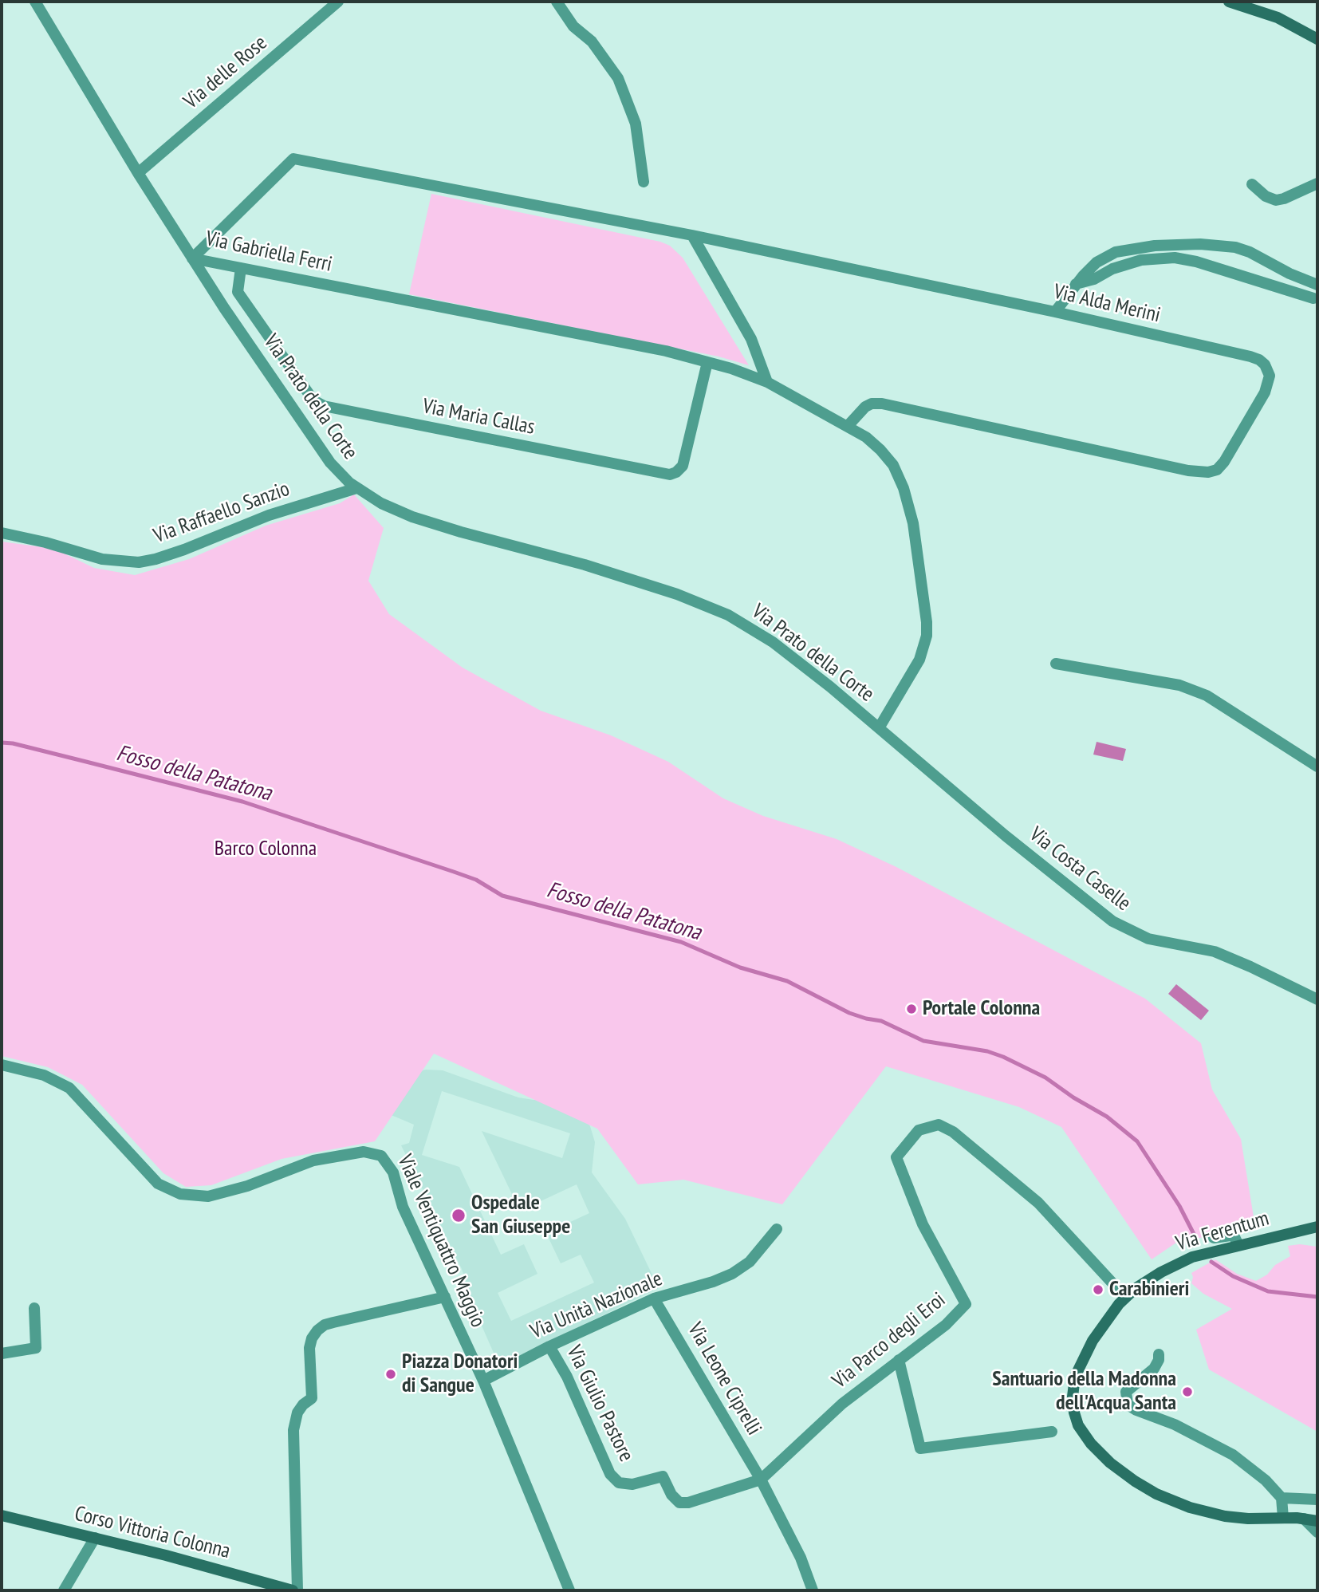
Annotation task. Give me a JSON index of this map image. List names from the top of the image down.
{
  "streets": {
    "main road": ["Via Ferentum", "Corso Vittoria Colonna"],
    "street": [
      "Via delle Rose",
      "Via Gabriella Ferri",
      "Via Alda Merini",
      "Via Prato della Corte",
      "Via Maria Callas",
      "Via Raffaello Sanzio",
      "Via Costa Caselle",
      "Viale Ventiquattro Maggio",
      "Via Unità Nazionale",
      "Via Parco degli Eroi",
      "Via Leone Ciprelli",
      "Via Giulio Pastore"
    ]
  },
  "crossings": [
    ["Via delle Rose", "Via Prato della Corte"],
    ["Via Gabriella Ferri", "Via Alda Merini"],
    ["Via Gabriella Ferri", "Via Prato della Corte"],
    ["Via Gabriella Ferri", "Via Maria Callas"],
    ["Via Prato della Corte", "Via Raffaello Sanzio"],
    ["Via Prato della Corte", "Via Costa Caselle"],
    ["Via Ferentum", "Via Parco degli Eroi"],
    ["Viale Ventiquattro Maggio", "Via Unità Nazionale"],
    ["Via Unità Nazionale", "Via Leone Ciprelli"],
    ["Via Unità Nazionale", "Via Giulio Pastore"],
    ["Via Parco degli Eroi", "Via Leone Ciprelli"],
    ["Via Parco degli Eroi", "Via Giulio Pastore"],
    ["Via Leone Ciprelli", "Via Giulio Pastore"]
  ],
  "water": ["Fosso della Patatona"],
  "parks": ["Barco Colonna"],
  "places": [
    "Portale Colonna",
    "Ospedale San Giuseppe",
    "Carabinieri",
    "Piazza Donatori di Sangue",
    "Santuario della Madonna dell'Acqua Santa"
  ]
}
